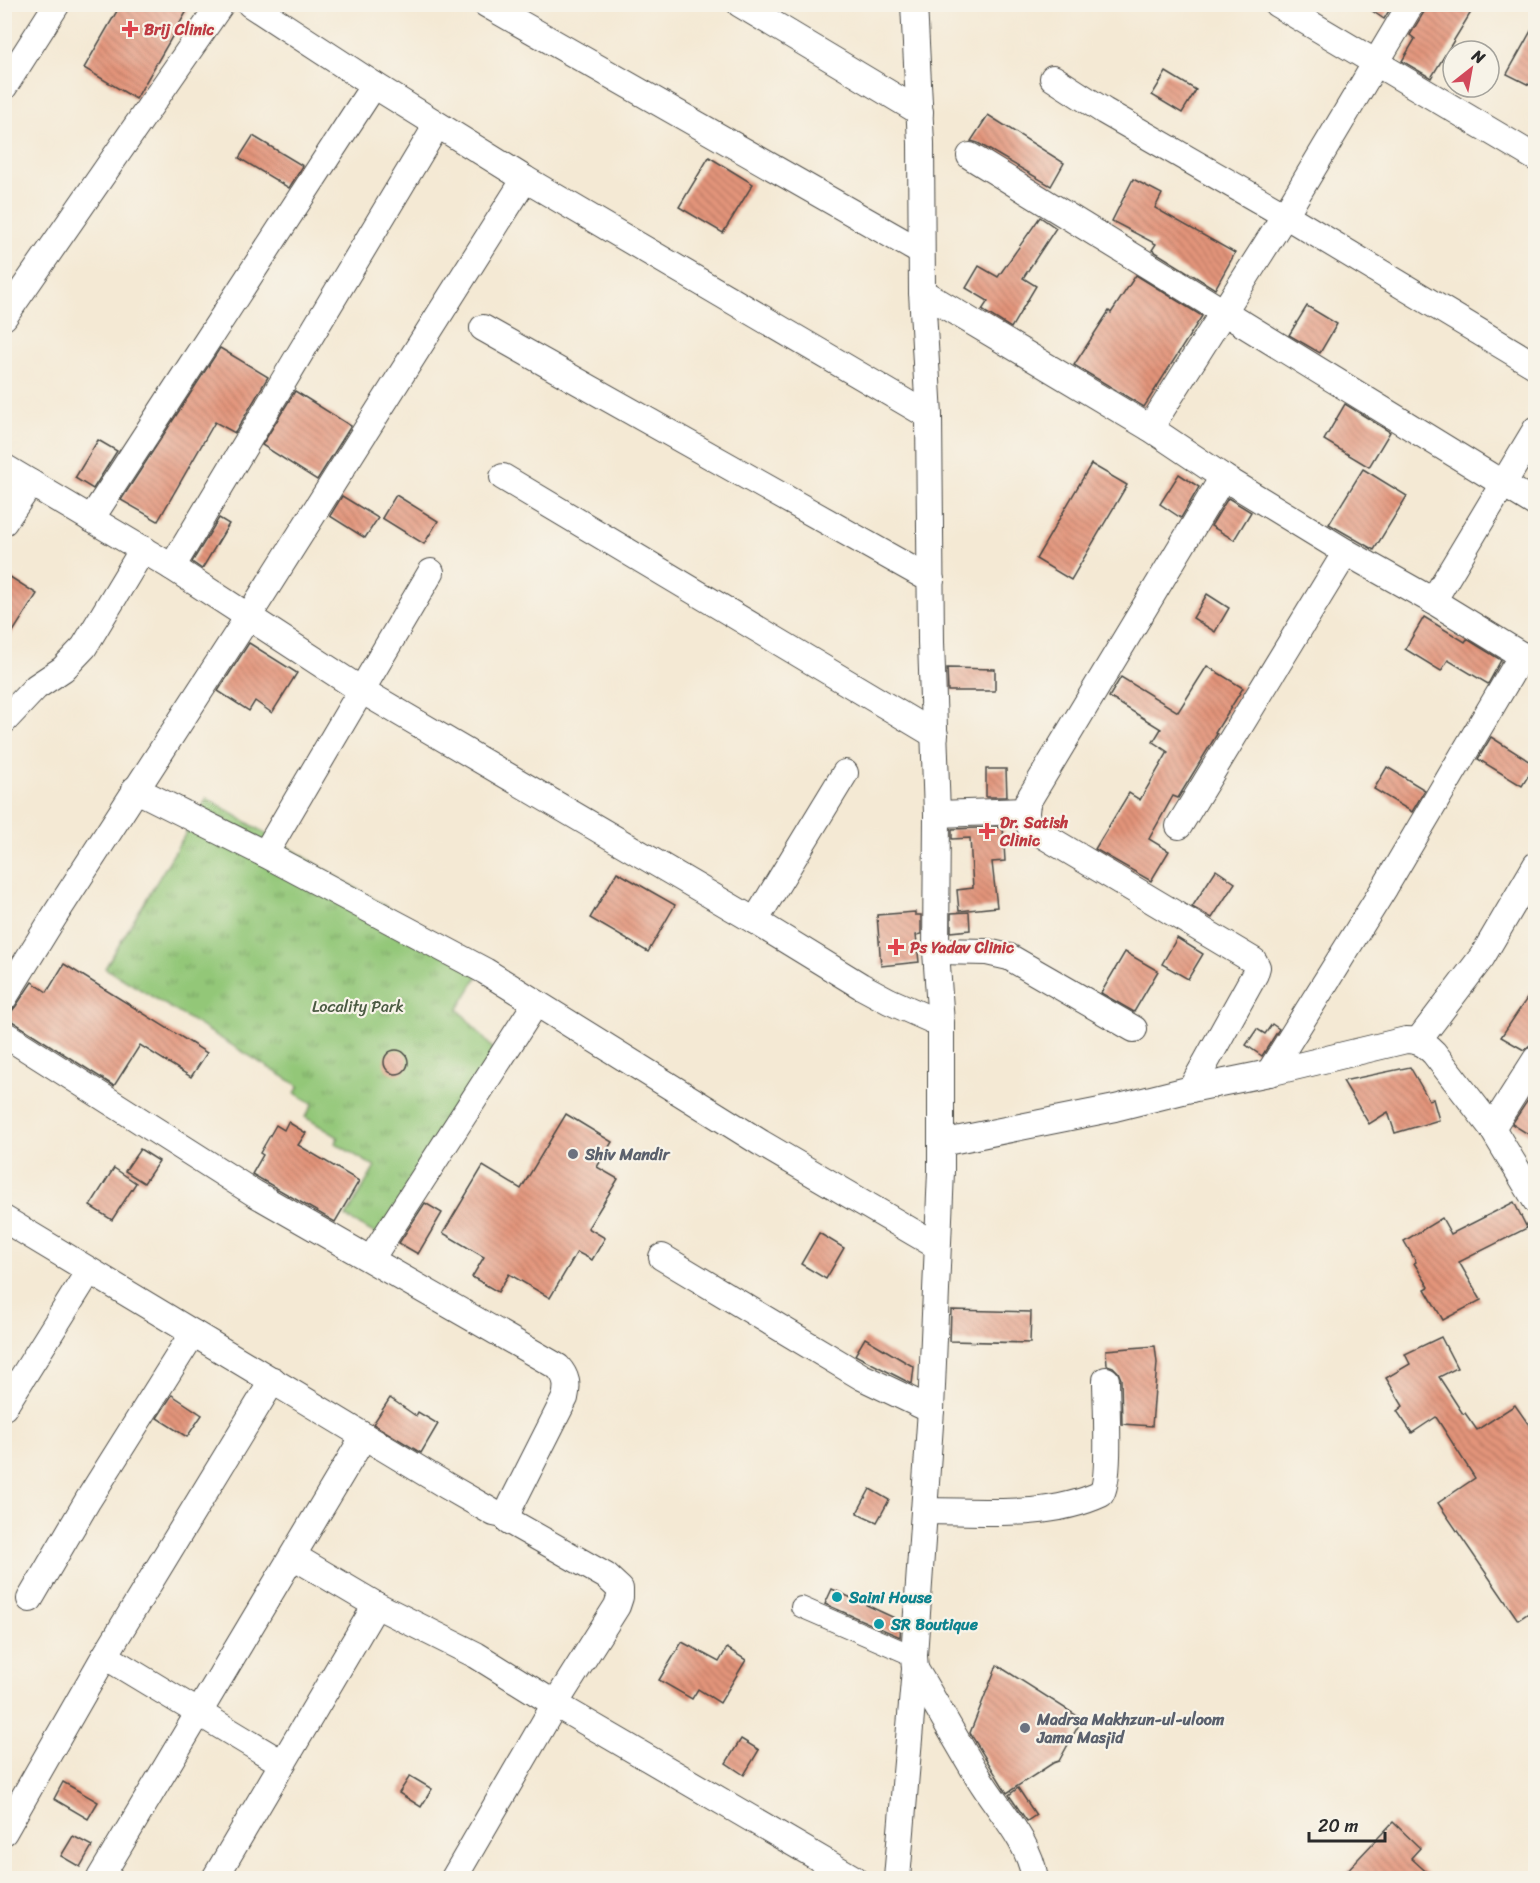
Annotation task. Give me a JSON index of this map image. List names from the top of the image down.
{
  "parks": ["Locality Park"],
  "places": {
    "health": ["Brij Clinic", "Dr. Satish Clinic", "Ps Yadav Clinic"],
    "other": [
      "Shiv Mandir",
      "Saini House",
      "SR Boutique",
      "Madrsa Makhzun-ul-uloom Jama Masjid"
    ]
  },
  "scale_bar": "20 m",
  "north": "top right"
}
